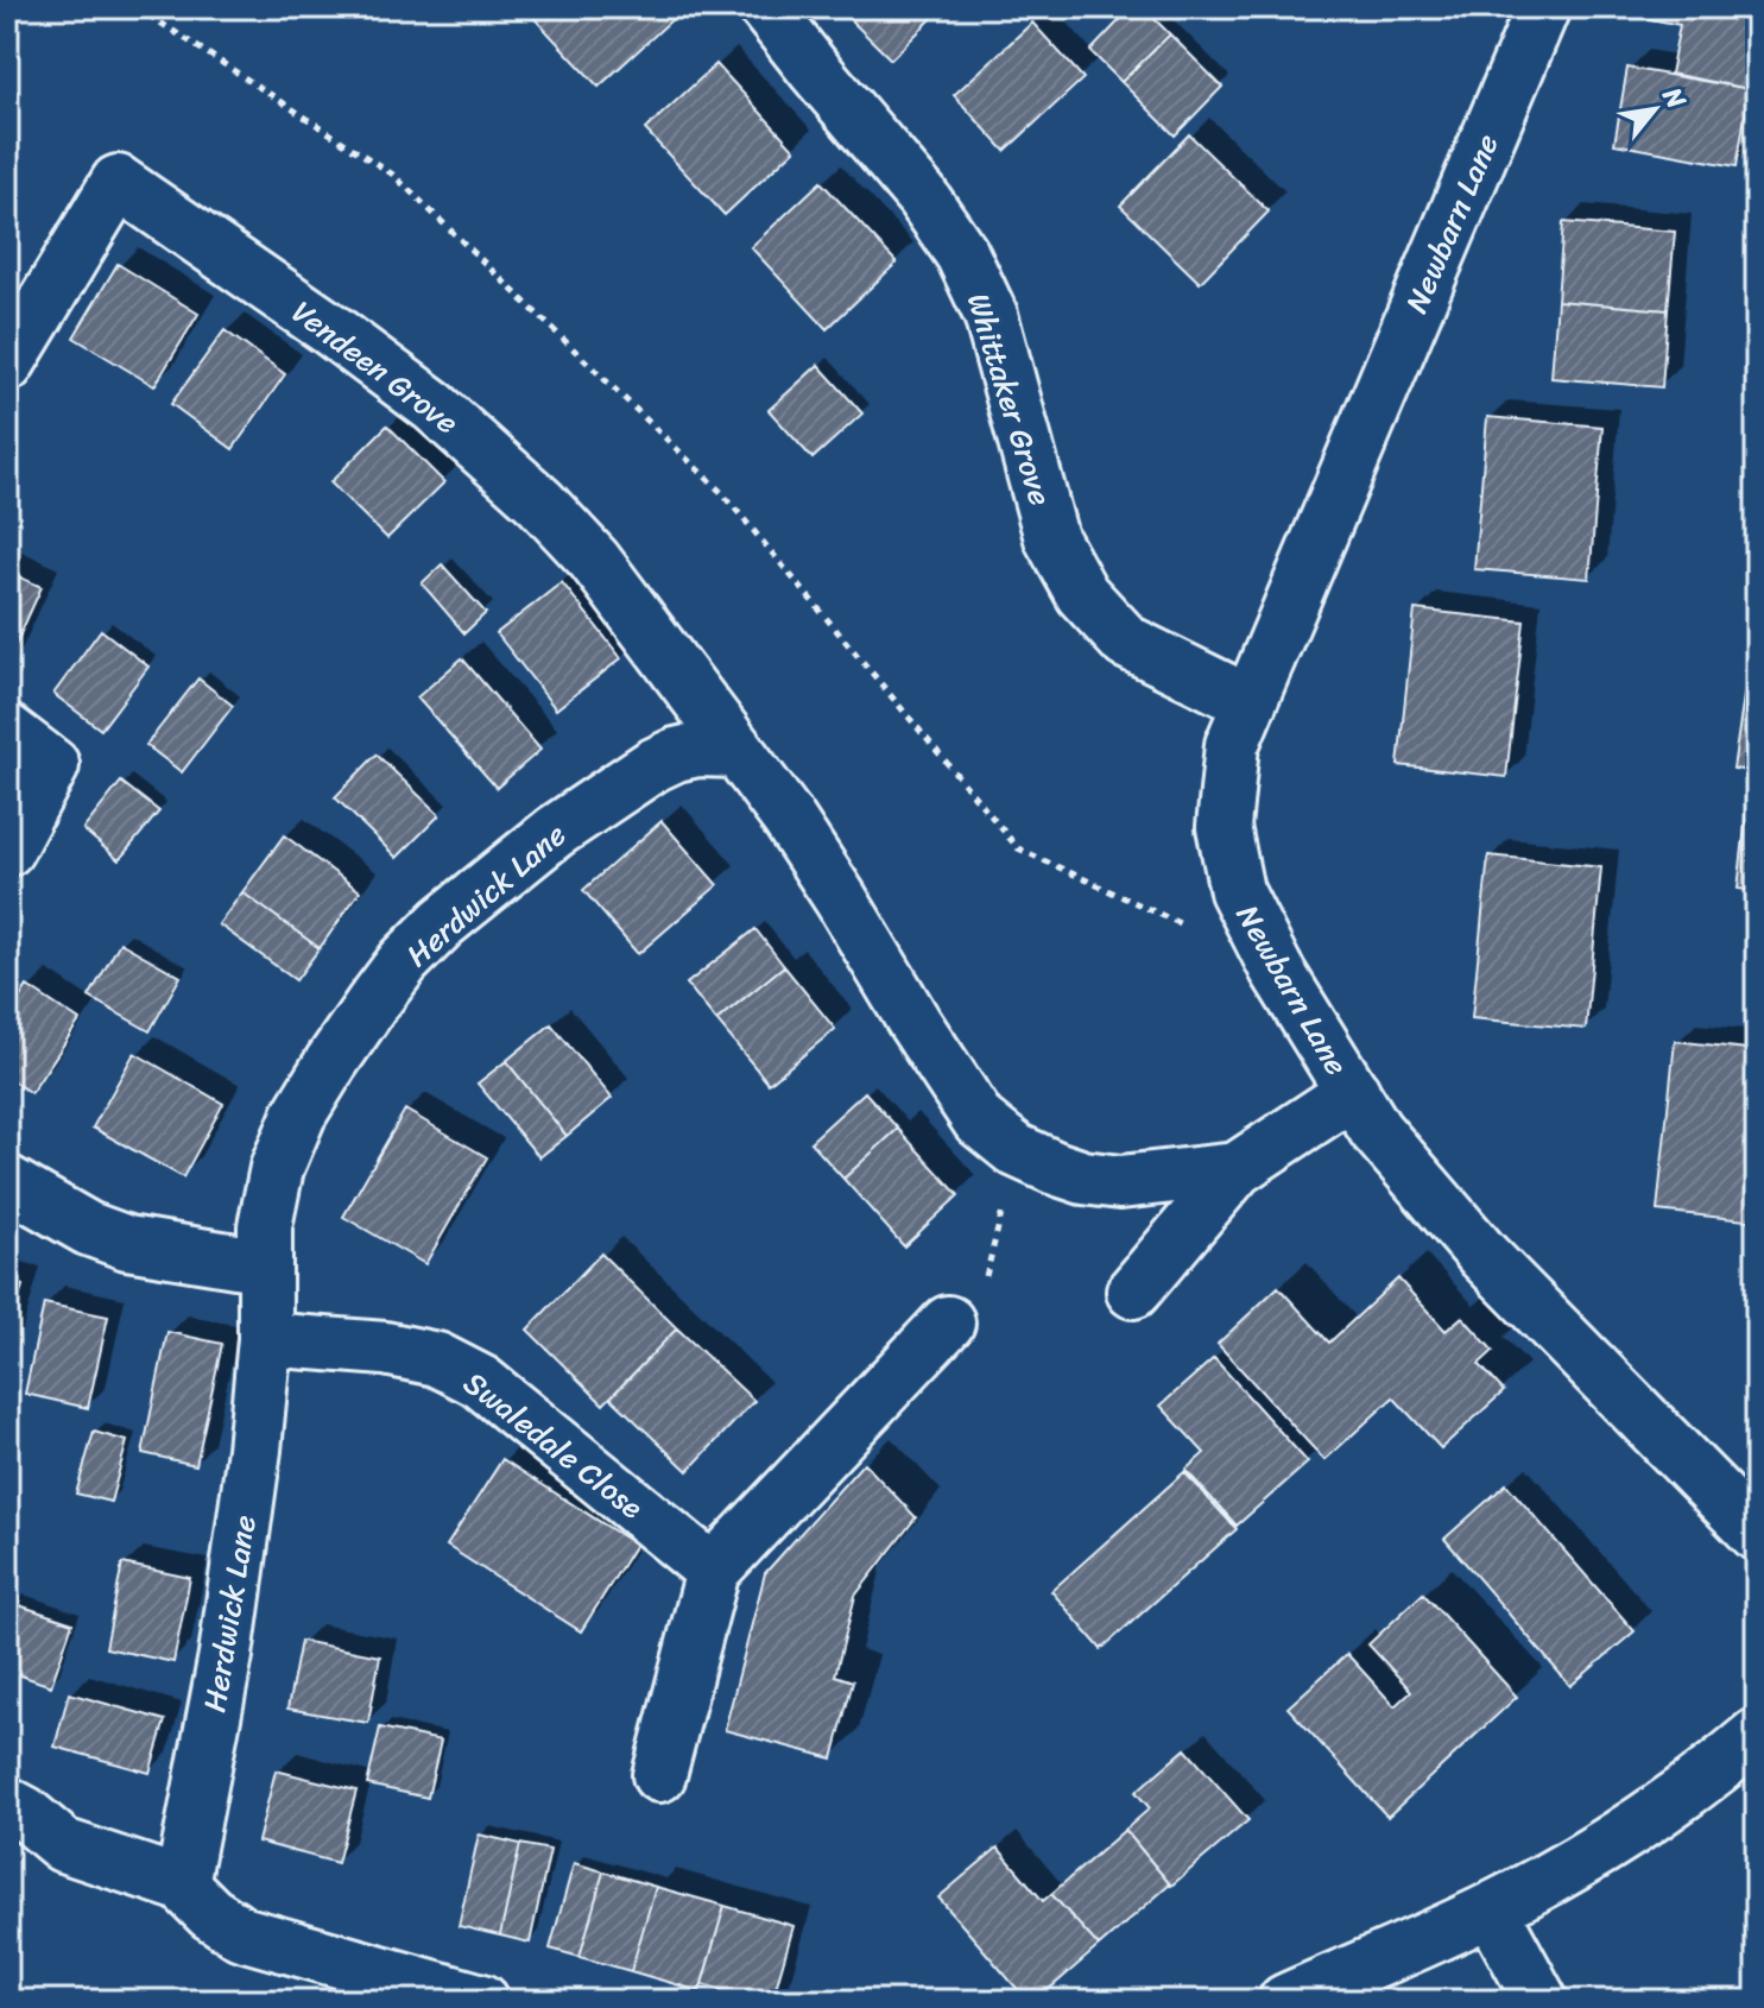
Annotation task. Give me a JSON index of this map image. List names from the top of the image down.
{
  "streets": {
    "street": [
      "Newbarn Lane",
      "Vendeen Grove",
      "Whittaker Grove",
      "Herdwick Lane",
      "Swaledale Close"
    ]
  },
  "crossings": [
    ["Newbarn Lane", "Whittaker Grove"],
    ["Vendeen Grove", "Herdwick Lane"],
    ["Herdwick Lane", "Swaledale Close"]
  ],
  "north": "top right"
}
